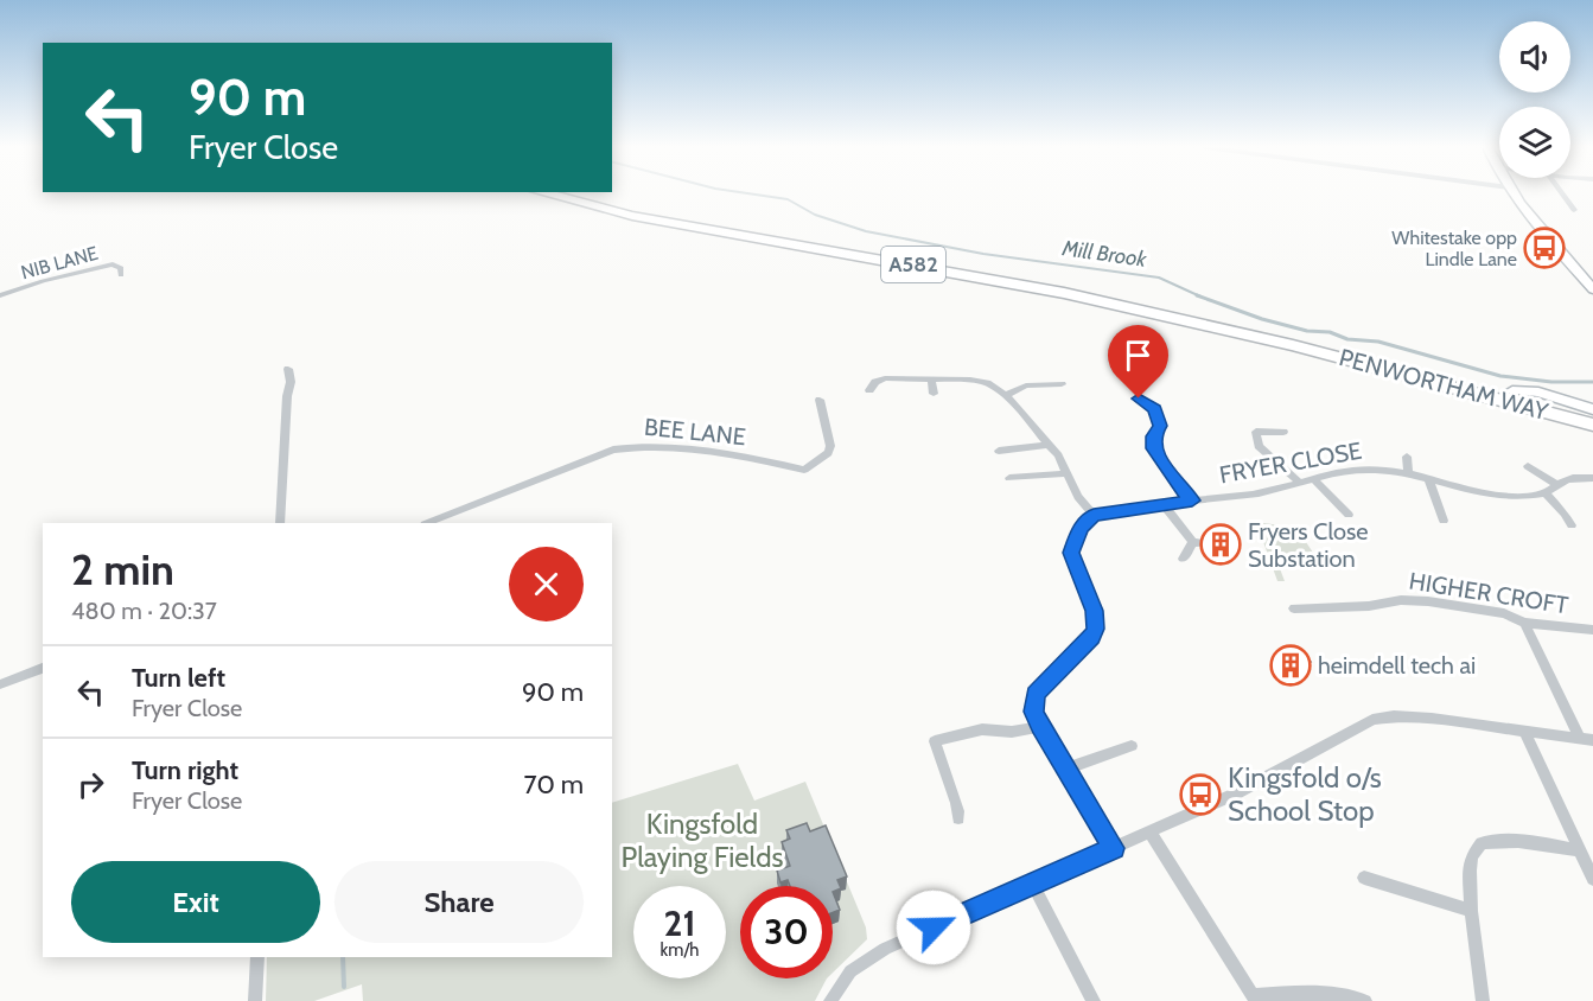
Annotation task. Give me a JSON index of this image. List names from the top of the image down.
{
  "streets": {
    "highway": ["A582", "PENWORTHAM WAY"],
    "street": [
      "NIB LANE",
      "BEE LANE",
      "FRYER CLOSE",
      "HIGHER CROFT"
    ]
  },
  "water": ["Mill Brook"],
  "parks": ["Kingsfold Playing Fields"],
  "places": {
    "bus stop": ["Whitestake opp Lindle Lane", "Kingsfold o/s School Stop"],
    "building": ["Fryers Close Substation", "heimdell tech ai"]
  },
  "page": {
    "turn": ["90 m", "Fryer Close"],
    "heading": ["2 min", "480 m · 20:37"],
    "list": [
      {
        "name": "Turn left",
        "note": "Fryer Close",
        "value": "90 m"
      },
      {
        "name": "Turn right",
        "note": "Fryer Close",
        "value": "70 m"
      }
    ],
    "buttons": ["Exit", "Share"],
    "speed": "21 km/h",
    "limit": "30"
  }
}
